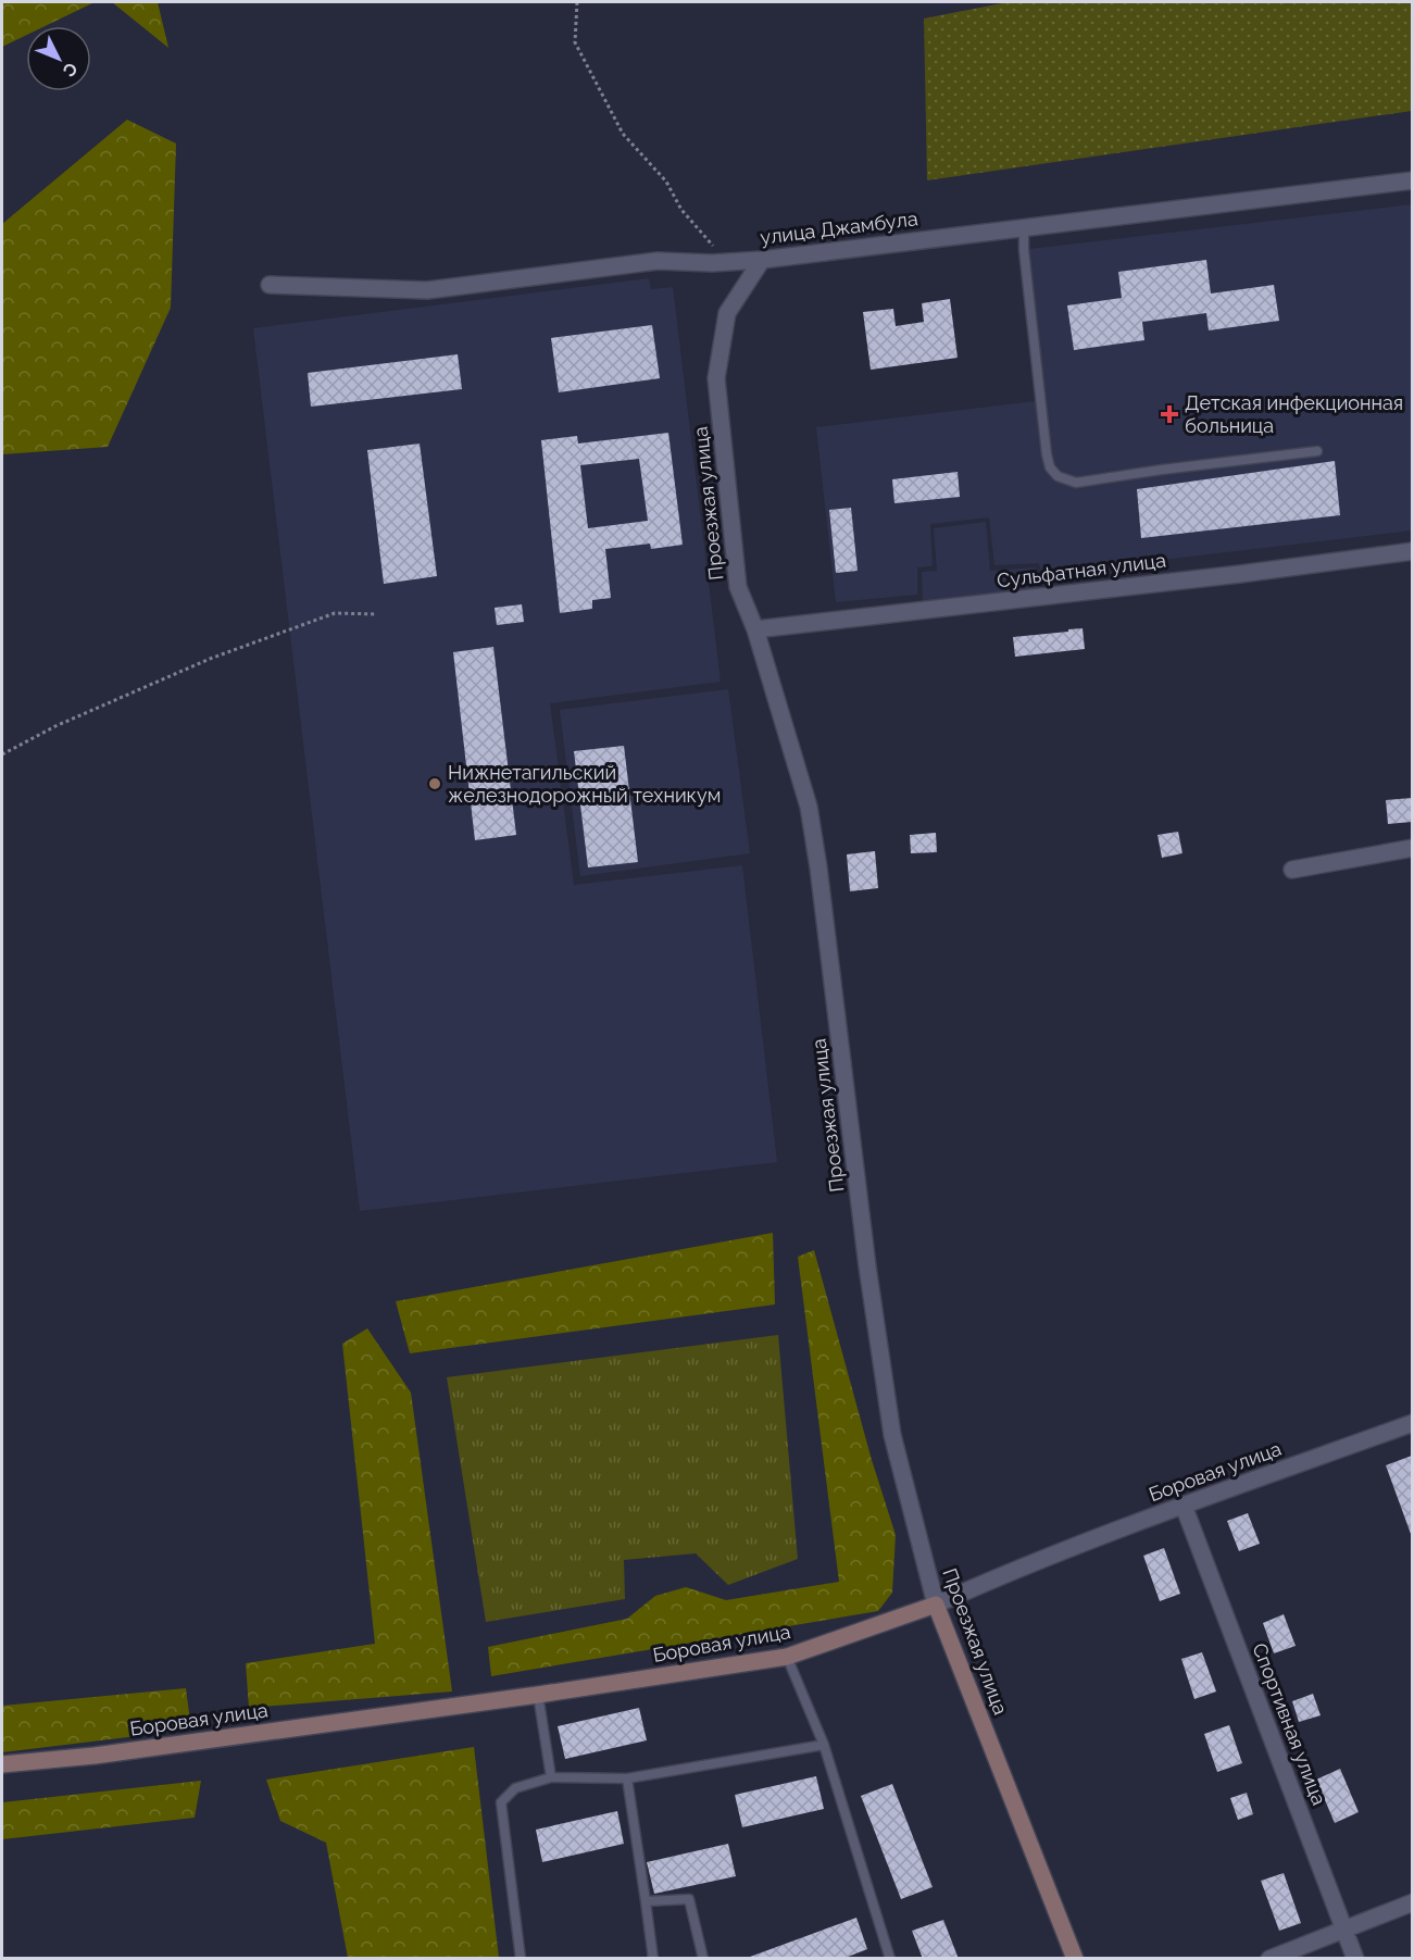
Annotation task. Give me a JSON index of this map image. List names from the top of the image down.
{
  "streets": {
    "street": [
      "улица Джамбула",
      "Проезжая улица",
      "Сульфатная улица",
      "Боровая улица",
      "Спортивная улица"
    ]
  },
  "crossings": [
    ["улица Джамбула", "Проезжая улица"],
    ["Проезжая улица", "Сульфатная улица"],
    ["Проезжая улица", "Боровая улица"],
    ["Боровая улица", "Спортивная улица"]
  ],
  "places": {
    "health": ["Детская инфекционная больница"],
    "other": ["Нижнетагильский железнодорожный техникум"]
  },
  "north": "bottom right"
}
